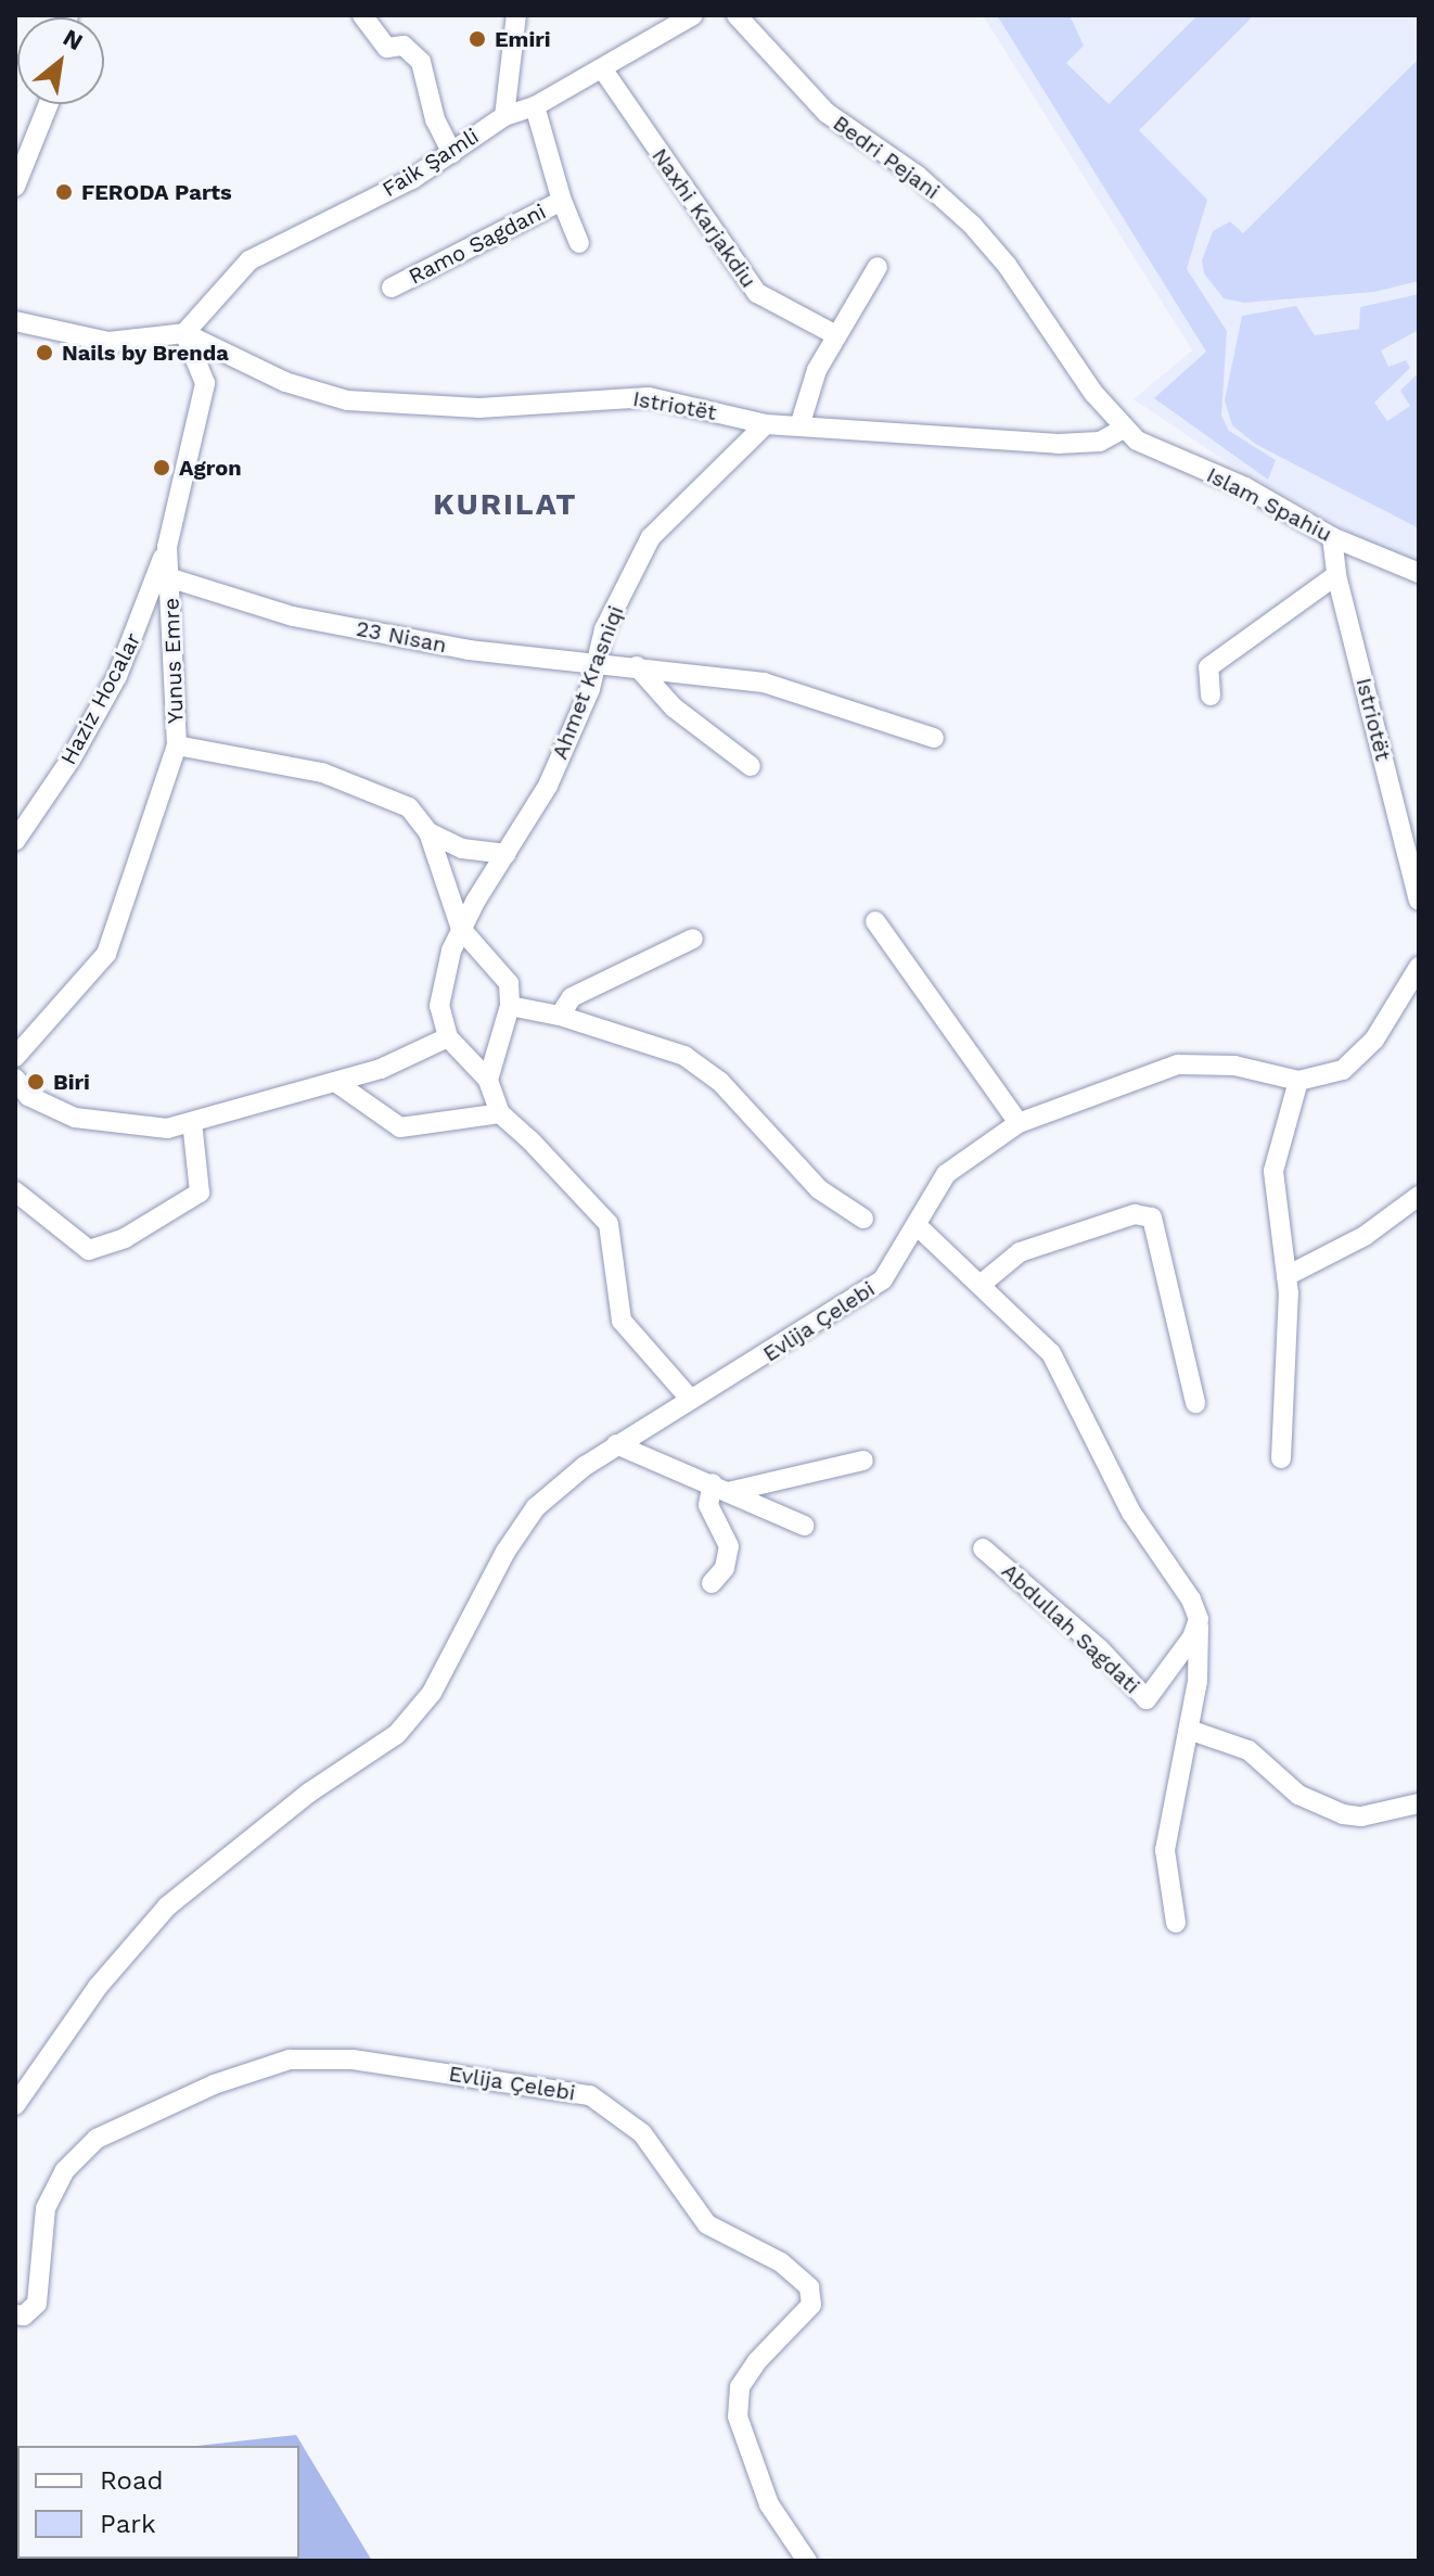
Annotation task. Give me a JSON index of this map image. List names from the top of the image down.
{
  "streets": {
    "street": [
      "Bedri Pejani",
      "Faik Şamli",
      "Naxhi Karjakdiu",
      "Ramo Sagdani",
      "Istriotët",
      "Islam Spahiu",
      "23 Nisan",
      "Yunus Emre",
      "Ahmet Krasniqi",
      "Haziz Hocalar",
      "Evlija Çelebi",
      "Abdullah Sagdati"
    ]
  },
  "crossings": [
    ["Bedri Pejani", "Istriotët"],
    ["Bedri Pejani", "Islam Spahiu"],
    ["Faik Şamli", "Naxhi Karjakdiu"],
    ["Faik Şamli", "Ramo Sagdani"],
    ["Faik Şamli", "Istriotët"],
    ["Faik Şamli", "Yunus Emre"],
    ["Istriotët", "Islam Spahiu"],
    ["Istriotët", "Yunus Emre"],
    ["Istriotët", "Ahmet Krasniqi"],
    ["23 Nisan", "Yunus Emre"],
    ["23 Nisan", "Ahmet Krasniqi"],
    ["Yunus Emre", "Haziz Hocalar"]
  ],
  "districts": ["KURILAT"],
  "places": [
    "Emiri",
    "FERODA Parts",
    "Nails by Brenda",
    "Agron",
    "Biri"
  ],
  "legend": ["Road", "Park"],
  "north": "top right"
}
